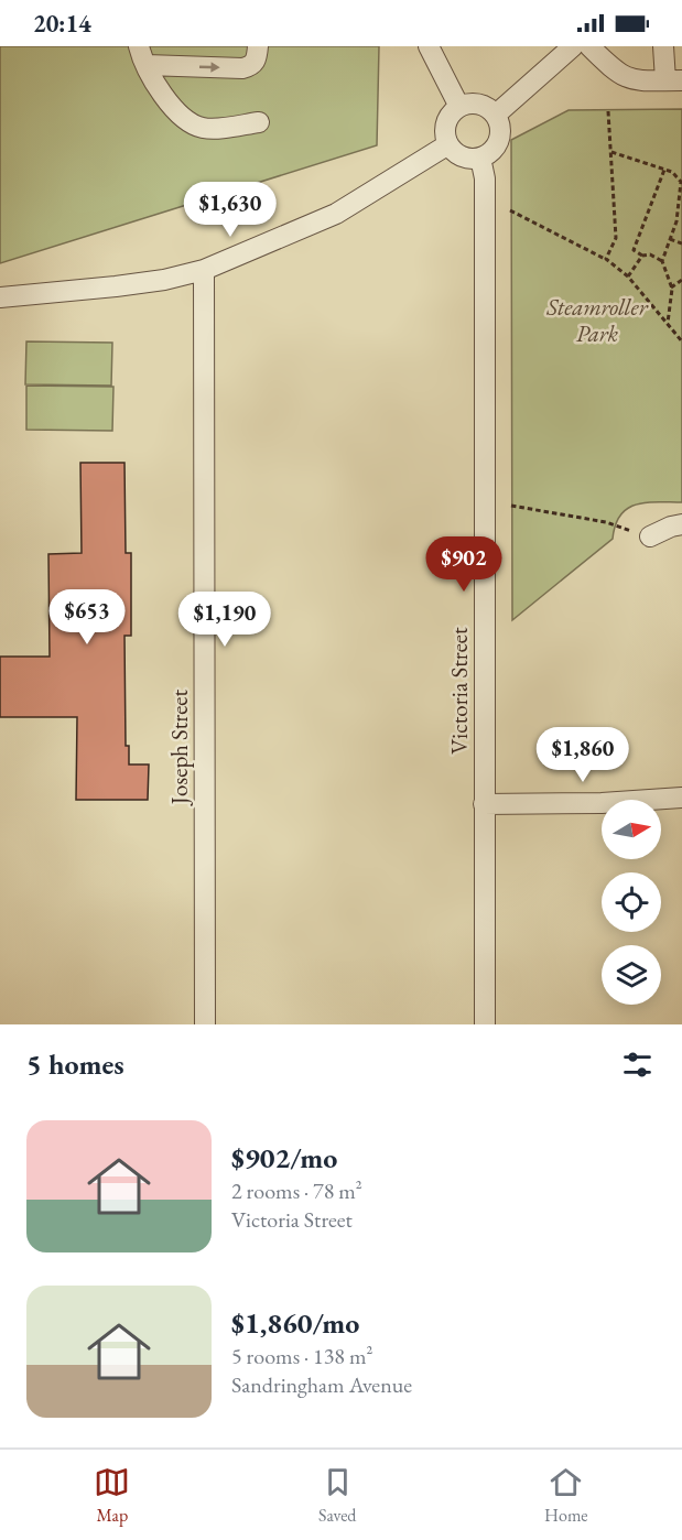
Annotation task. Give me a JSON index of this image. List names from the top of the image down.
{
  "streets": {
    "street": ["Victoria Street", "Joseph Street"]
  },
  "parks": ["Steamroller Park"],
  "north": "right",
  "page": {
    "status": "20:14",
    "price": [
      "$1,630",
      "$902",
      "$653",
      "$1,190",
      "$1,860"
    ],
    "heading": "5 homes",
    "list": [
      {
        "name": "$902/mo",
        "note": "2 rooms · 78 m² · Victoria Street"
      },
      {
        "name": "$1,860/mo",
        "note": "5 rooms · 138 m² · Sandringham Avenue"
      }
    ],
    "tabs": ["Map", "Saved", "Home"]
  }
}
